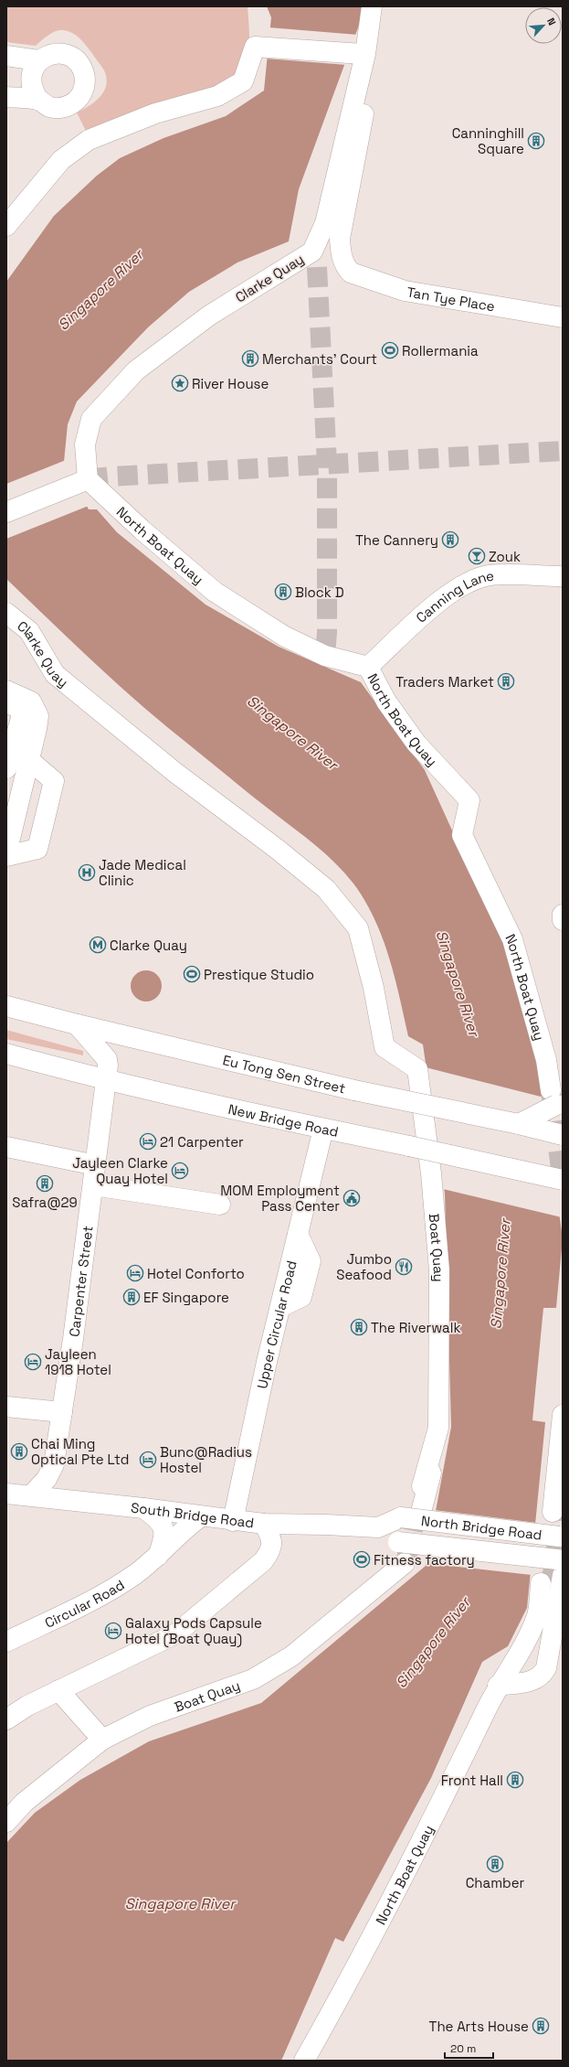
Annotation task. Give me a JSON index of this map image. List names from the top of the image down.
{
  "streets": {
    "street": [
      "Clarke Quay",
      "Tan Tye Place",
      "North Boat Quay",
      "Canning Lane",
      "Eu Tong Sen Street",
      "New Bridge Road",
      "Boat Quay",
      "Carpenter Street",
      "Upper Circular Road",
      "South Bridge Road",
      "North Bridge Road",
      "Circular Road"
    ]
  },
  "crossings": [
    ["Clarke Quay", "North Boat Quay"],
    ["Clarke Quay", "Boat Quay"],
    ["North Boat Quay", "Canning Lane"],
    ["North Boat Quay", "North Bridge Road"],
    ["Eu Tong Sen Street", "Carpenter Street"],
    ["New Bridge Road", "Carpenter Street"],
    ["New Bridge Road", "Upper Circular Road"],
    ["Carpenter Street", "South Bridge Road"],
    ["Upper Circular Road", "South Bridge Road"],
    ["South Bridge Road", "North Bridge Road"],
    ["South Bridge Road", "Circular Road"]
  ],
  "water": ["Singapore River"],
  "places": {
    "building": [
      "Canninghill Square",
      "Merchants' Court",
      "The Cannery",
      "Block D",
      "Traders Market",
      "Safra@29",
      "EF Singapore",
      "The Riverwalk",
      "Chai Ming Optical Pte Ltd",
      "Front Hall",
      "Chamber",
      "The Arts House"
    ],
    "sports": ["Rollermania", "Prestique Studio", "Fitness factory"],
    "place": ["River House"],
    "bar": ["Zouk"],
    "hospital": ["Jade Medical Clinic"],
    "metro station": ["Clarke Quay"],
    "hotel": [
      "21 Carpenter",
      "Jayleen Clarke Quay Hotel",
      "Hotel Conforto",
      "Jayleen 1918 Hotel",
      "Bunc@Radius Hostel",
      "Galaxy Pods Capsule Hotel (Boat Quay)"
    ],
    "public building": ["MOM Employment Pass Center"],
    "restaurant": ["Jumbo Seafood"]
  },
  "scale_bar": "20 m",
  "north": "top right"
}
